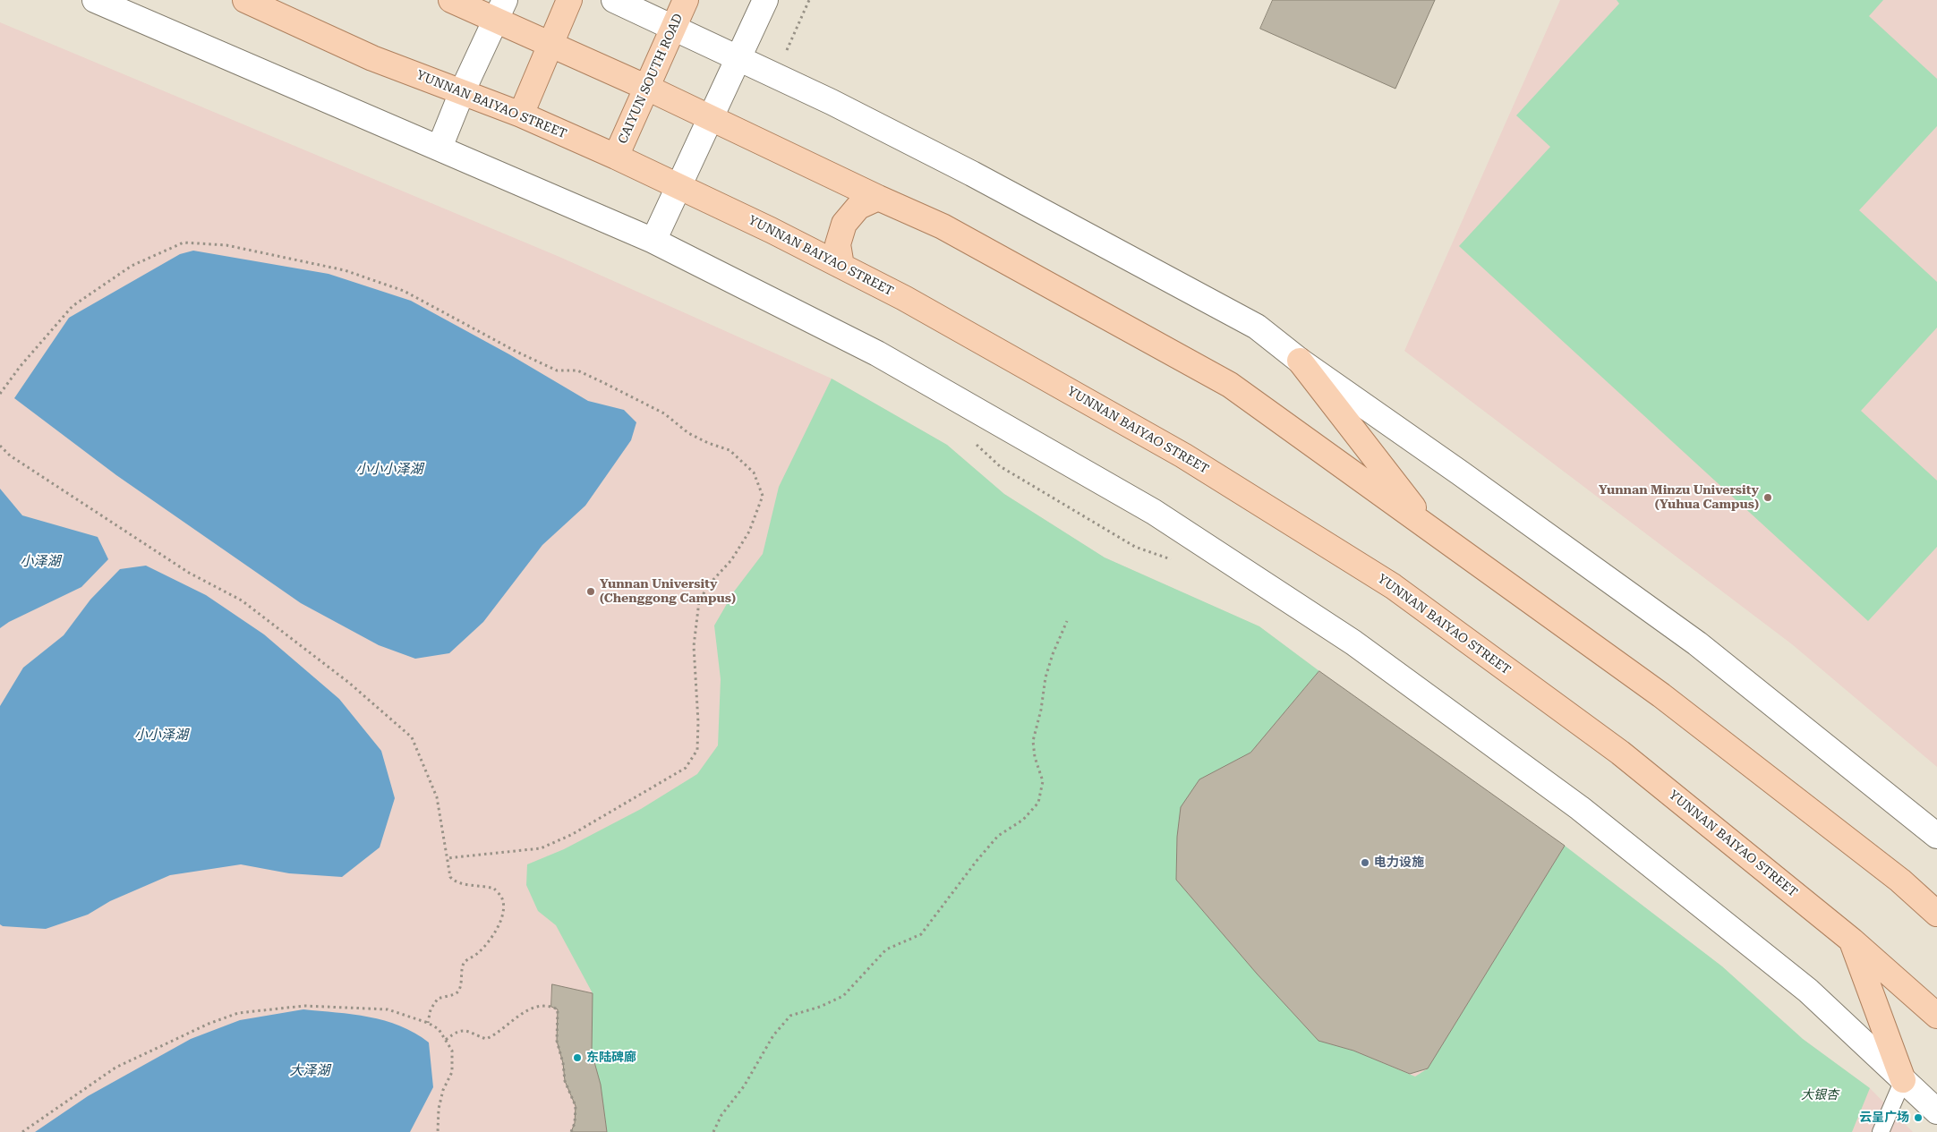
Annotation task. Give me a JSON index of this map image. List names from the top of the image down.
{
  "streets": {
    "main road": ["CAIYUN SOUTH ROAD", "YUNNAN BAIYAO STREET"]
  },
  "crossings": [
    ["CAIYUN SOUTH ROAD", "YUNNAN BAIYAO STREET"]
  ],
  "water": [
    "小小小泽湖",
    "小泽湖",
    "小小泽湖",
    "大泽湖"
  ],
  "parks": ["大银杏"],
  "places": [
    "Yunnan Minzu University (Yuhua Campus)",
    "Yunnan University (Chenggong Campus)",
    "电力设施",
    "东陆碑廊",
    "云呈广场"
  ]
}
